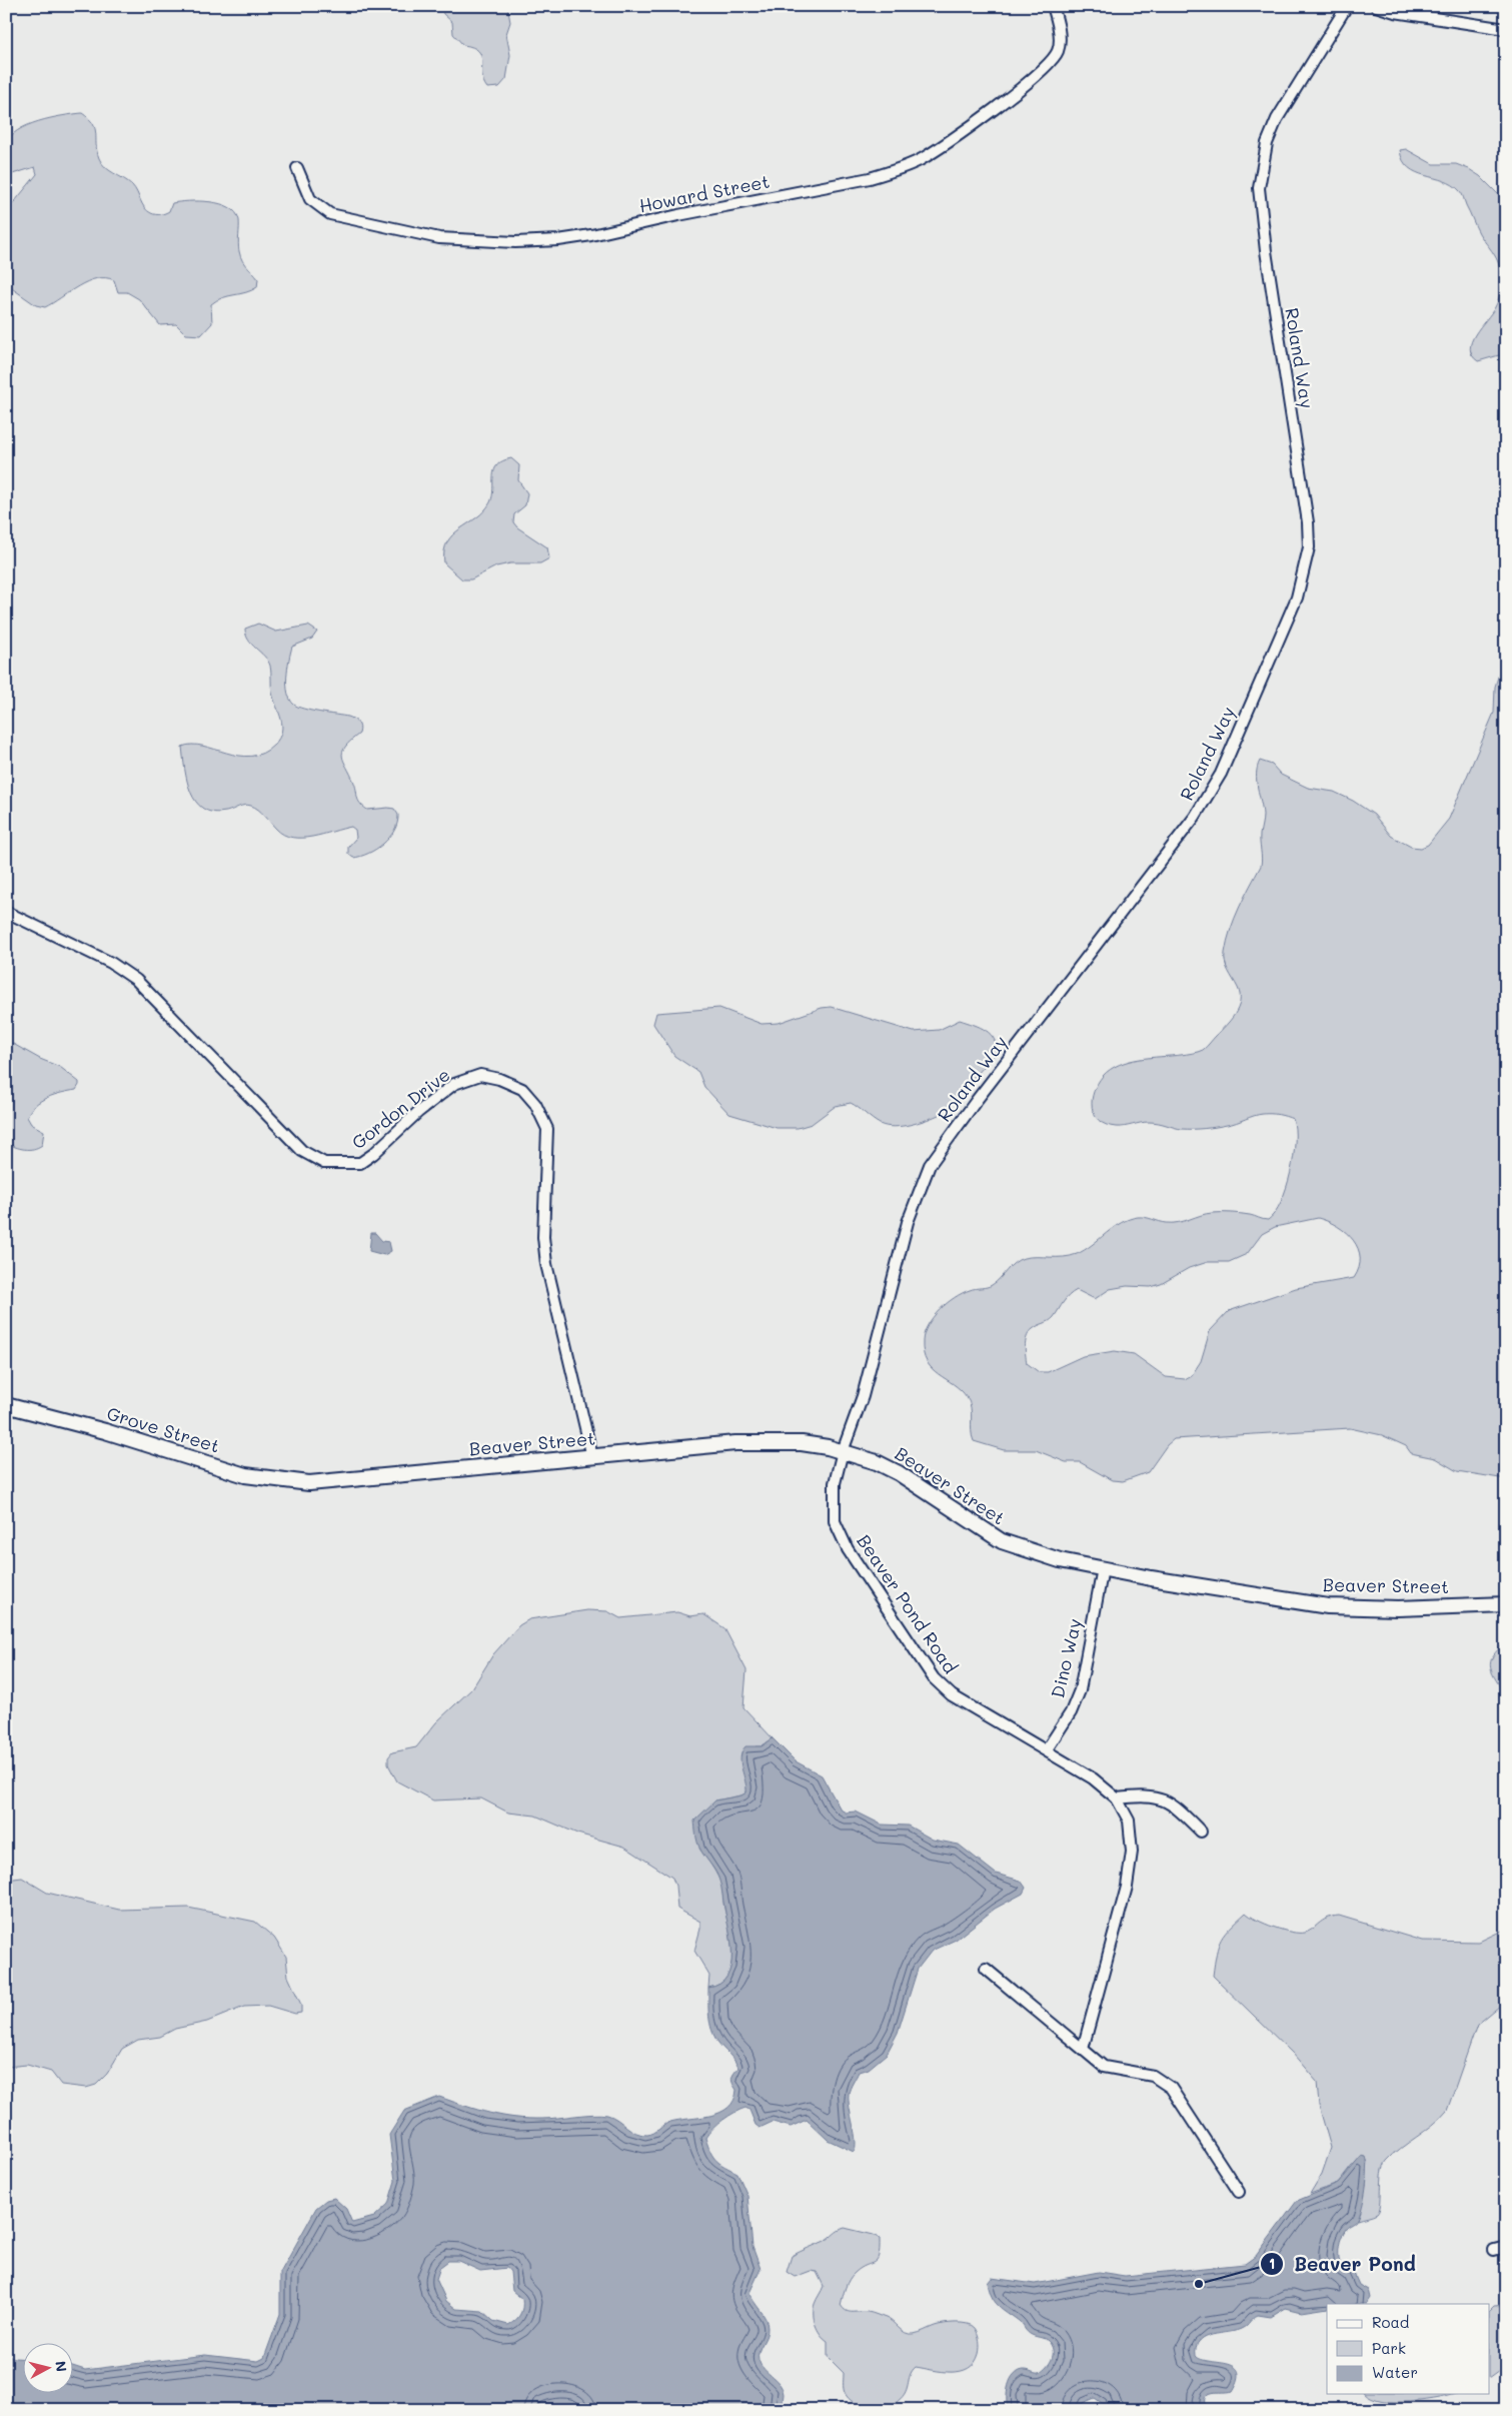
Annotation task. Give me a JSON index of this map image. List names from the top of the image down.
{
  "streets": {
    "street": [
      "Howard Street",
      "Roland Way",
      "Gordon Drive",
      "Grove Street",
      "Beaver Street",
      "Beaver Pond Road",
      "Dino Way"
    ]
  },
  "crossings": [
    ["Roland Way", "Beaver Street"],
    ["Roland Way", "Beaver Pond Road"],
    ["Gordon Drive", "Beaver Street"],
    ["Grove Street", "Beaver Street"],
    ["Beaver Street", "Beaver Pond Road"],
    ["Beaver Street", "Dino Way"],
    ["Beaver Pond Road", "Dino Way"]
  ],
  "places": ["Beaver Pond"],
  "legend": ["Road", "Park", "Water"],
  "north": "right"
}
